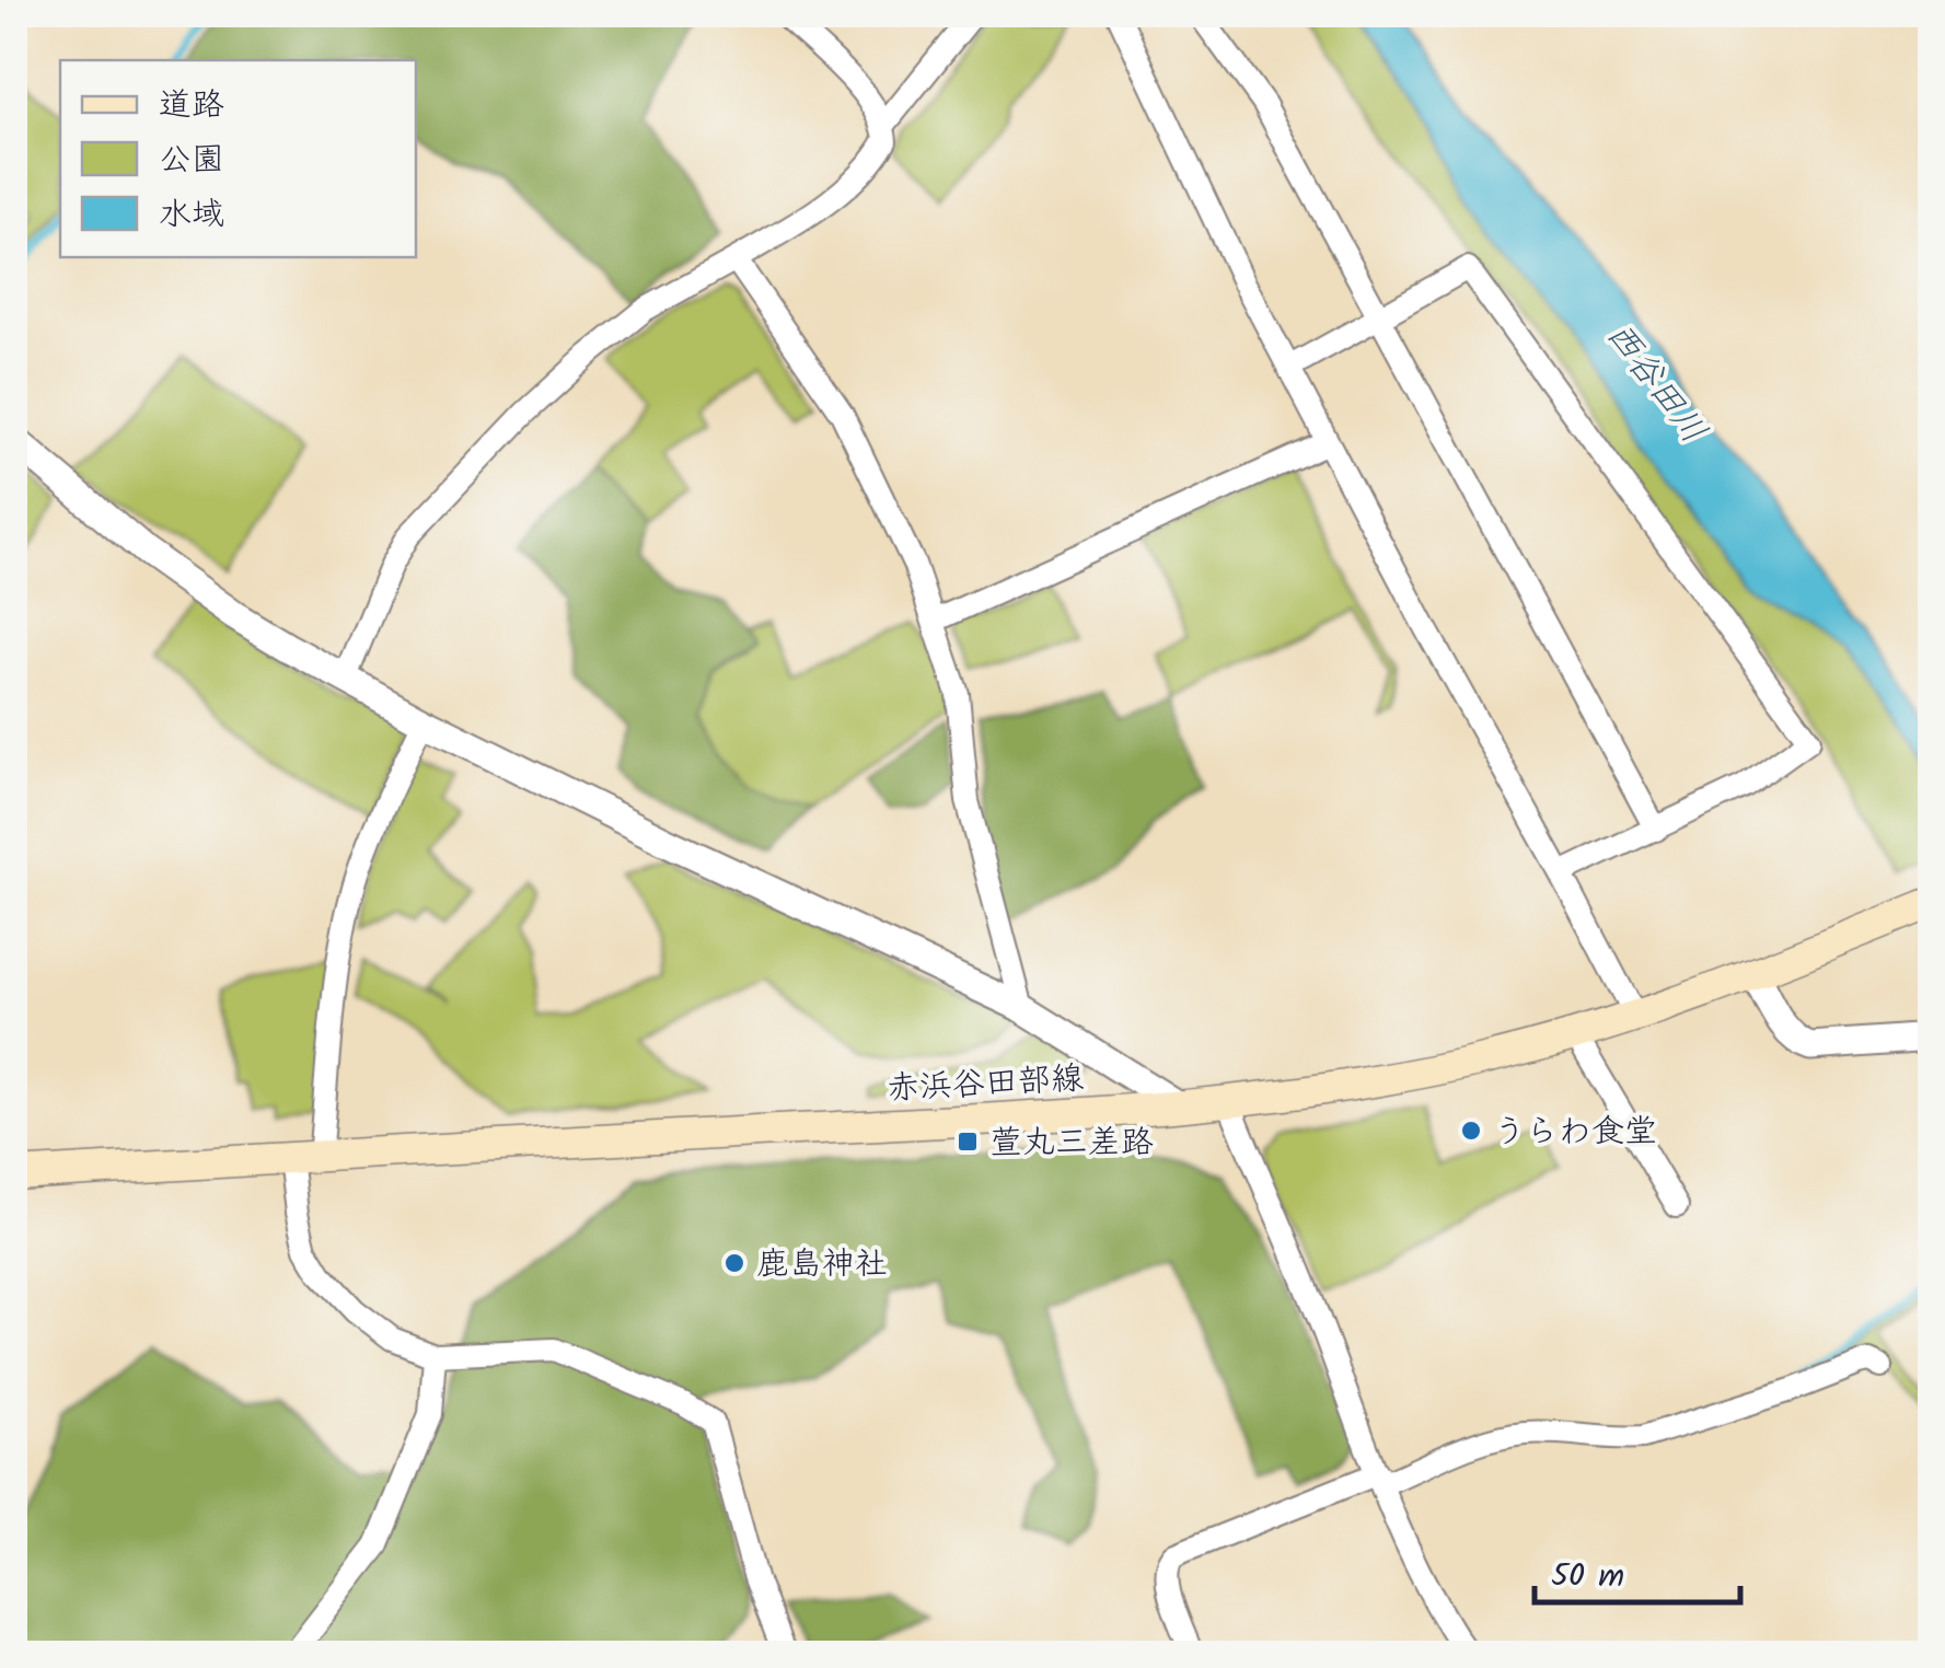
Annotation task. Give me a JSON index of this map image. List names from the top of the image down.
{
  "streets": {
    "main road": ["赤浜谷田部線"]
  },
  "water": ["西谷田川"],
  "places": {
    "other": ["うらわ食堂", "鹿島神社"],
    "transit": ["萱丸三差路"]
  },
  "legend": ["道路", "公園", "水域"],
  "scale_bar": "50 m"
}
